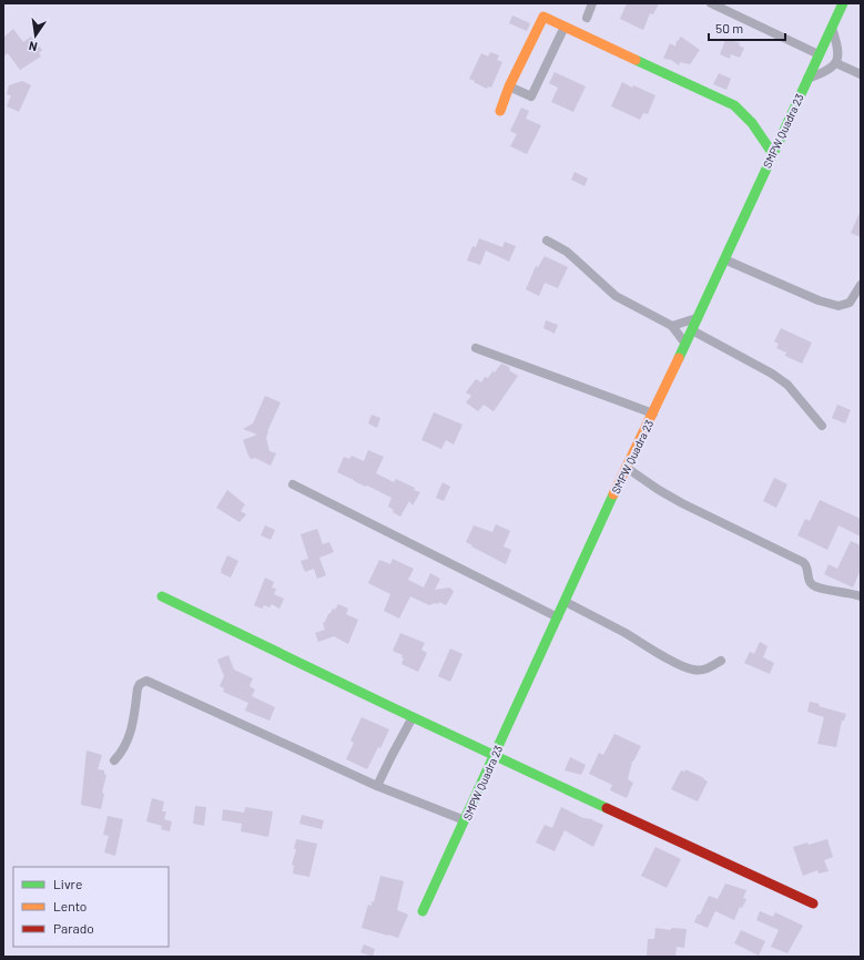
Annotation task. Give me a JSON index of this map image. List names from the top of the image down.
{
  "streets": {
    "street": ["SMPW Quadra 23"]
  },
  "legend": ["Livre", "Lento", "Parado"],
  "scale_bar": "50 m",
  "north": "bottom"
}
